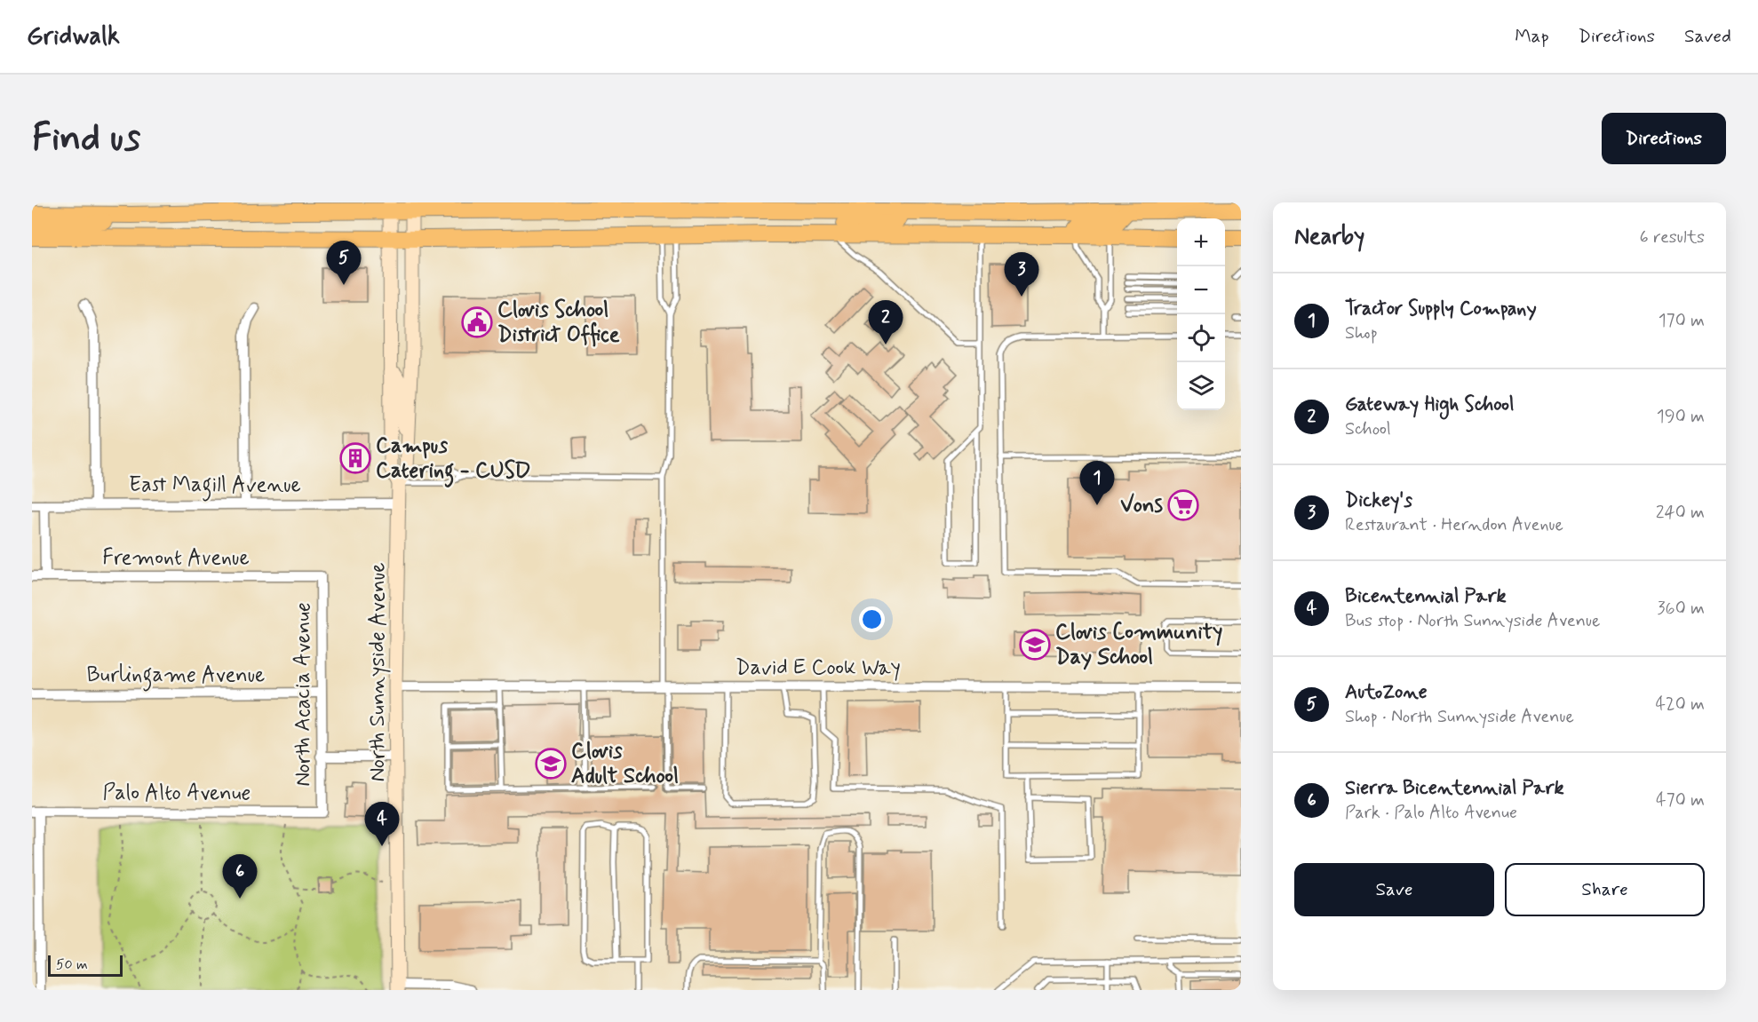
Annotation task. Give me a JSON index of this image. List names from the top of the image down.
{
  "streets": {
    "main road": ["North Sunnyside Avenue"],
    "street": [
      "East Magill Avenue",
      "Fremont Avenue",
      "David E Cook Way",
      "Burlingame Avenue",
      "North Acacia Avenue",
      "Palo Alto Avenue"
    ]
  },
  "crossings": [
    ["East Magill Avenue", "North Sunnyside Avenue"],
    ["Fremont Avenue", "North Acacia Avenue"],
    ["David E Cook Way", "North Sunnyside Avenue"],
    ["Burlingame Avenue", "North Acacia Avenue"],
    ["North Acacia Avenue", "Palo Alto Avenue"]
  ],
  "places": {
    "public building": ["Clovis School District Office"],
    "building": ["Campus Catering - CUSD"],
    "supermarket": ["Vons"],
    "school or university": ["Clovis Community Day School", "Clovis Adult School"]
  },
  "scale_bar": "50 m",
  "page": {
    "header": "Gridwalk",
    "nav": ["Map", "Directions", "Saved"],
    "buttons": [
      "Directions",
      ["Save", "Share"]
    ],
    "title": "Find us",
    "heading": ["Nearby", "6 results"],
    "map_buttons": ["+", "−"],
    "pins": [
      "5",
      "3",
      "2",
      "1",
      "4",
      "6"
    ],
    "list": [
      {
        "mark": "1",
        "name": "Tractor Supply Company",
        "note": "Shop",
        "value": "170 m"
      },
      {
        "mark": "2",
        "name": "Gateway High School",
        "note": "School",
        "value": "190 m"
      },
      {
        "mark": "3",
        "name": "Dickey's",
        "note": "Restaurant · Herndon Avenue",
        "value": "240 m"
      },
      {
        "mark": "4",
        "name": "Bicentennial Park",
        "note": "Bus stop · North Sunnyside Avenue",
        "value": "360 m"
      },
      {
        "mark": "5",
        "name": "AutoZone",
        "note": "Shop · North Sunnyside Avenue",
        "value": "420 m"
      },
      {
        "mark": "6",
        "name": "Sierra Bicentennial Park",
        "note": "Park · Palo Alto Avenue",
        "value": "470 m"
      }
    ],
    "scale": "50 m"
  }
}
